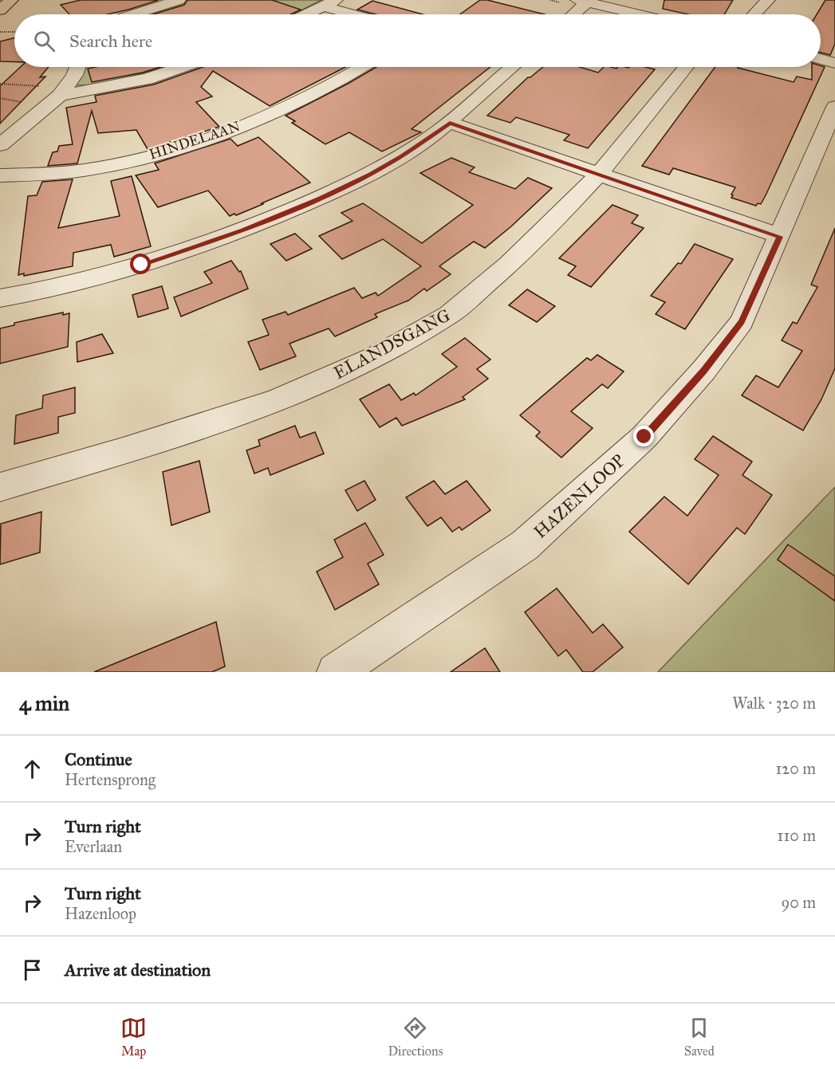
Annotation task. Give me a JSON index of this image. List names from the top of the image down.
{
  "streets": {
    "street": ["HINDELAAN", "ELANDSGANG", "HAZENLOOP"]
  },
  "page": {
    "search": "Search here",
    "heading": ["4 min", "Walk · 320 m"],
    "list": [
      ["Continue", "Hertensprong", "120 m"],
      ["Turn right", "Everlaan", "110 m"],
      ["Turn right", "Hazenloop", "90 m"],
      "Arrive at destination"
    ],
    "nav": ["Map", "Directions", "Saved"]
  }
}
